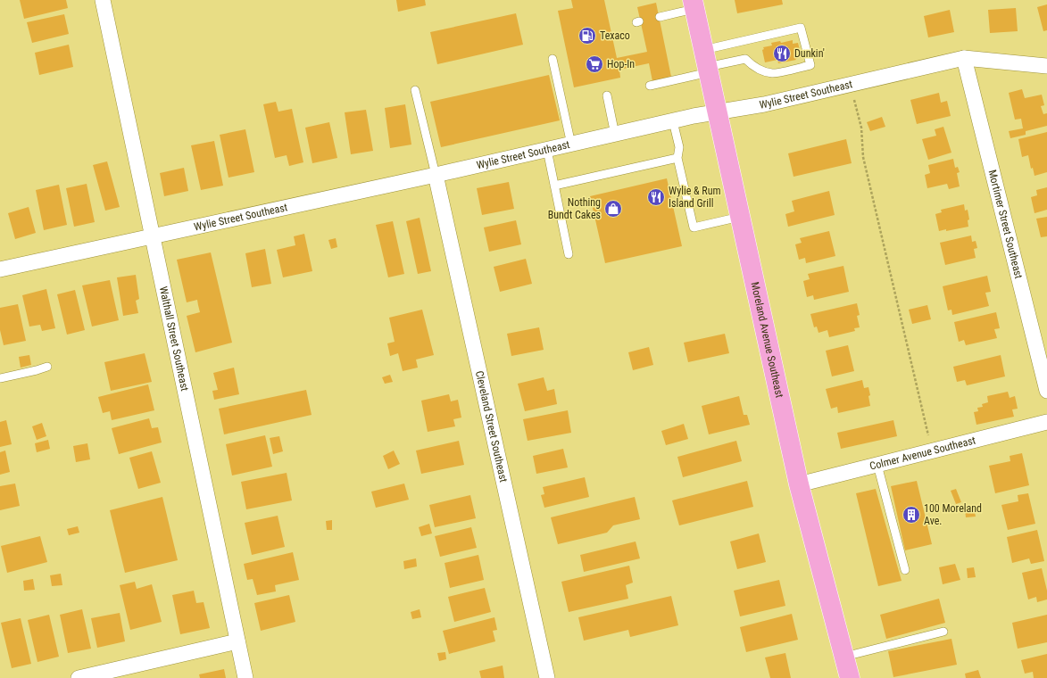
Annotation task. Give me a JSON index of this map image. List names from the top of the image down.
{
  "streets": {
    "highway": ["Moreland Avenue Southeast"],
    "street": [
      "Wylie Street Southeast",
      "Mortimer Street Southeast",
      "Walthall Street Southeast",
      "Cleveland Street Southeast",
      "Colmer Avenue Southeast"
    ]
  },
  "crossings": [
    ["Wylie Street Southeast", "Mortimer Street Southeast"],
    ["Wylie Street Southeast", "Walthall Street Southeast"],
    ["Wylie Street Southeast", "Moreland Avenue Southeast"],
    ["Wylie Street Southeast", "Cleveland Street Southeast"],
    ["Moreland Avenue Southeast", "Colmer Avenue Southeast"]
  ],
  "places": {
    "fuel station": ["Texaco"],
    "restaurant": ["Dunkin'", "Wylie & Rum Island Grill"],
    "supermarket": ["Hop-In"],
    "shop": ["Nothing Bundt Cakes"],
    "building": ["100 Moreland Ave."]
  }
}
